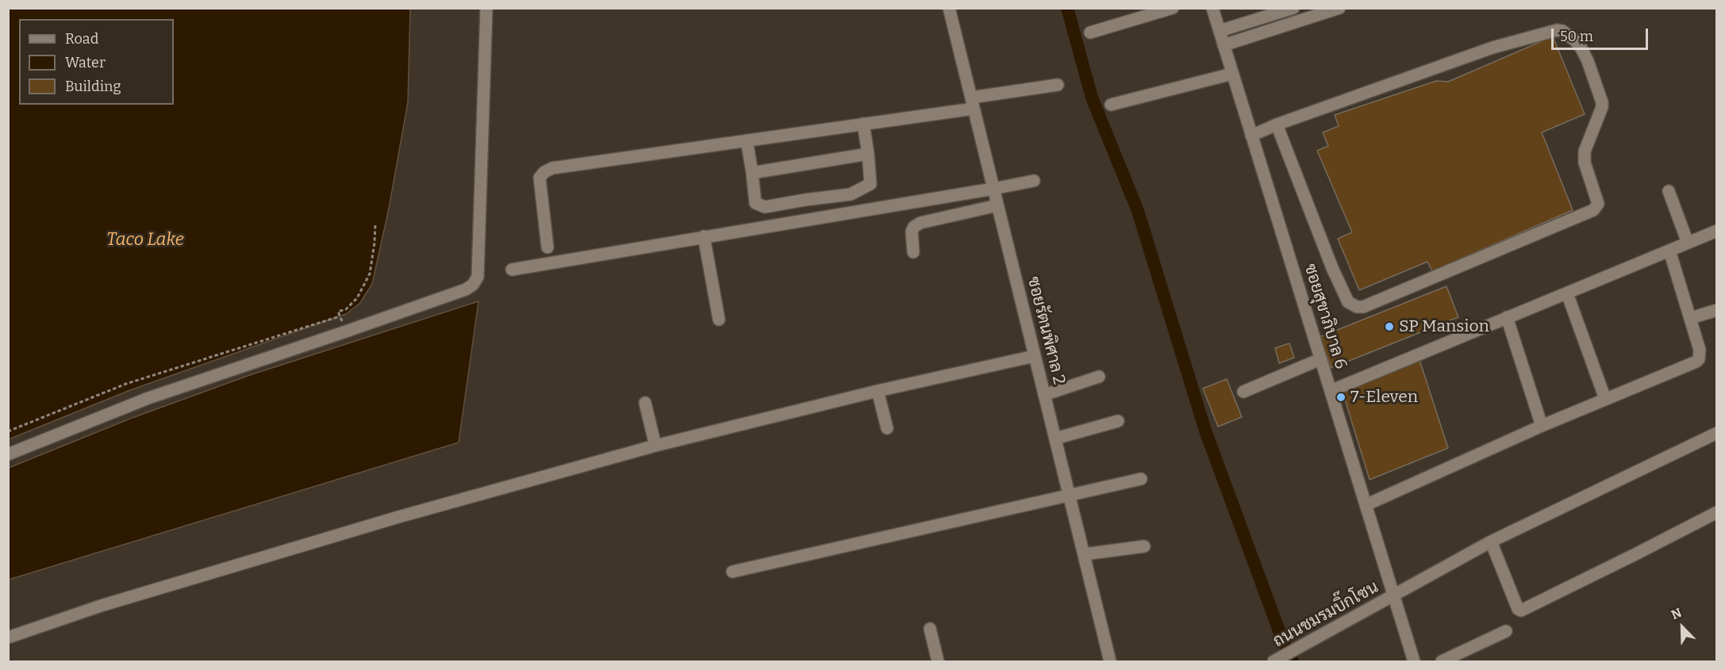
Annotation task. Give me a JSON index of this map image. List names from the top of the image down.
{
  "streets": {
    "street": ["ซอยสุขาภิบาล 6", "ซอยรัตนพิศาล 2", "ถนนชมรมบิ๊กโซน"]
  },
  "crossings": [
    ["ซอยสุขาภิบาล 6", "ถนนชมรมบิ๊กโซน"]
  ],
  "water": ["Taco Lake"],
  "places": ["SP Mansion", "7-Eleven"],
  "legend": ["Road", "Water", "Building"],
  "scale_bar": "50 m",
  "north": "top left"
}
